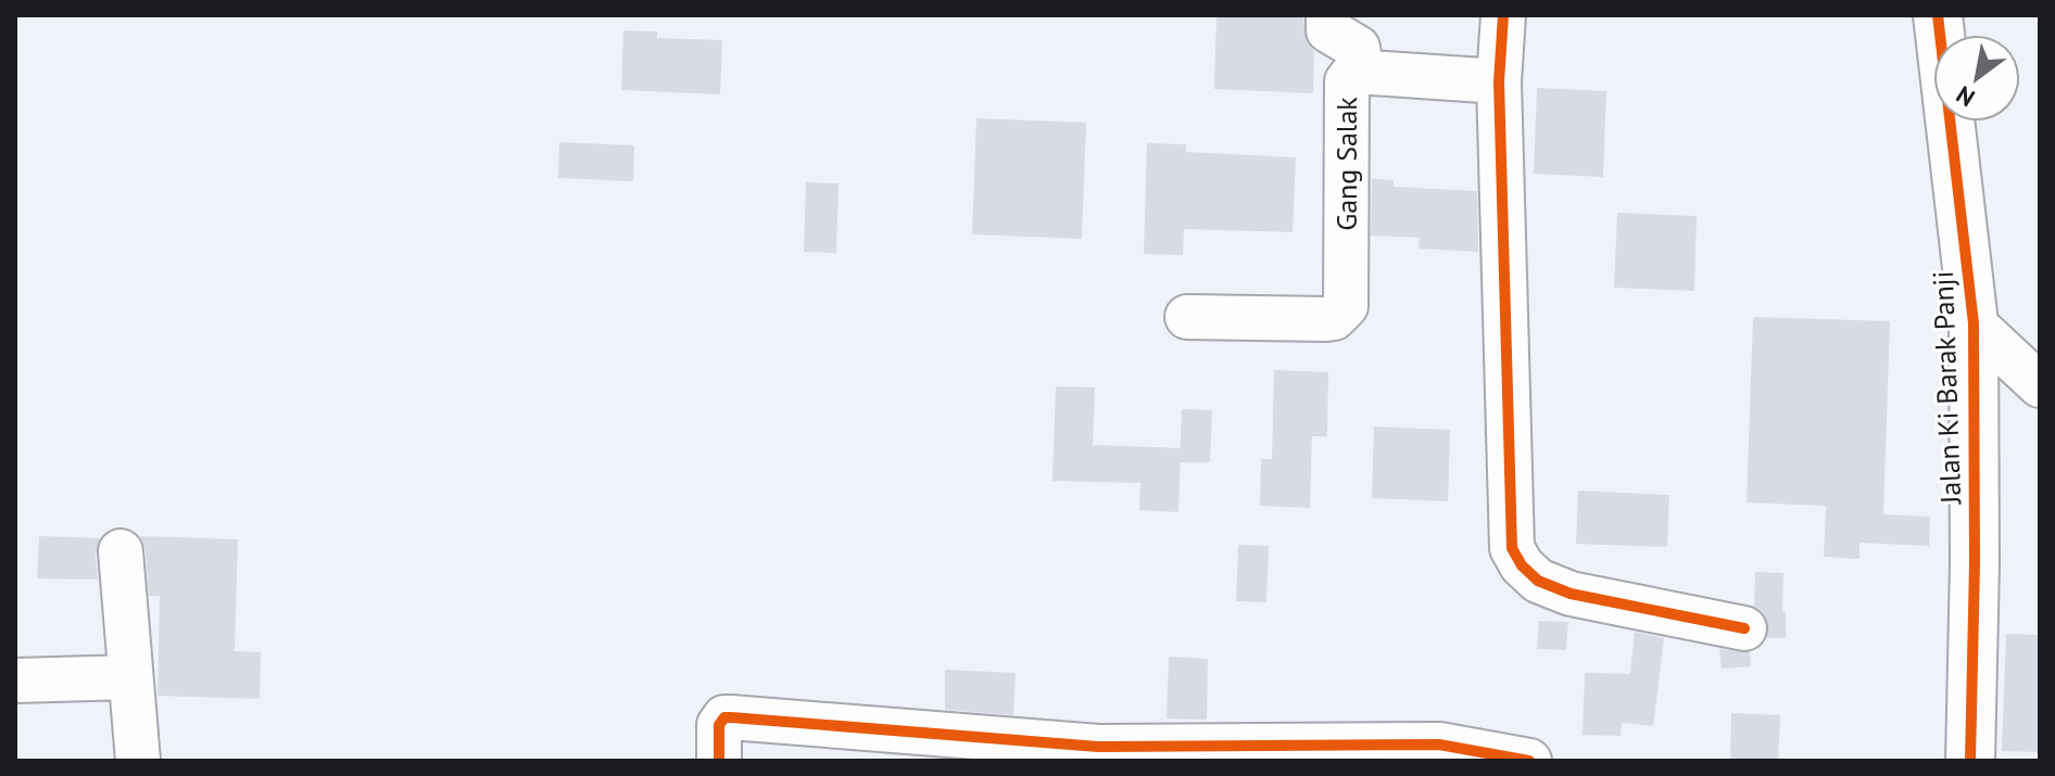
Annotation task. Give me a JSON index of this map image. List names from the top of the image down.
{
  "streets": {
    "street": ["Gang Salak", "Jalan Ki Barak Panji"]
  },
  "north": "bottom left"
}
